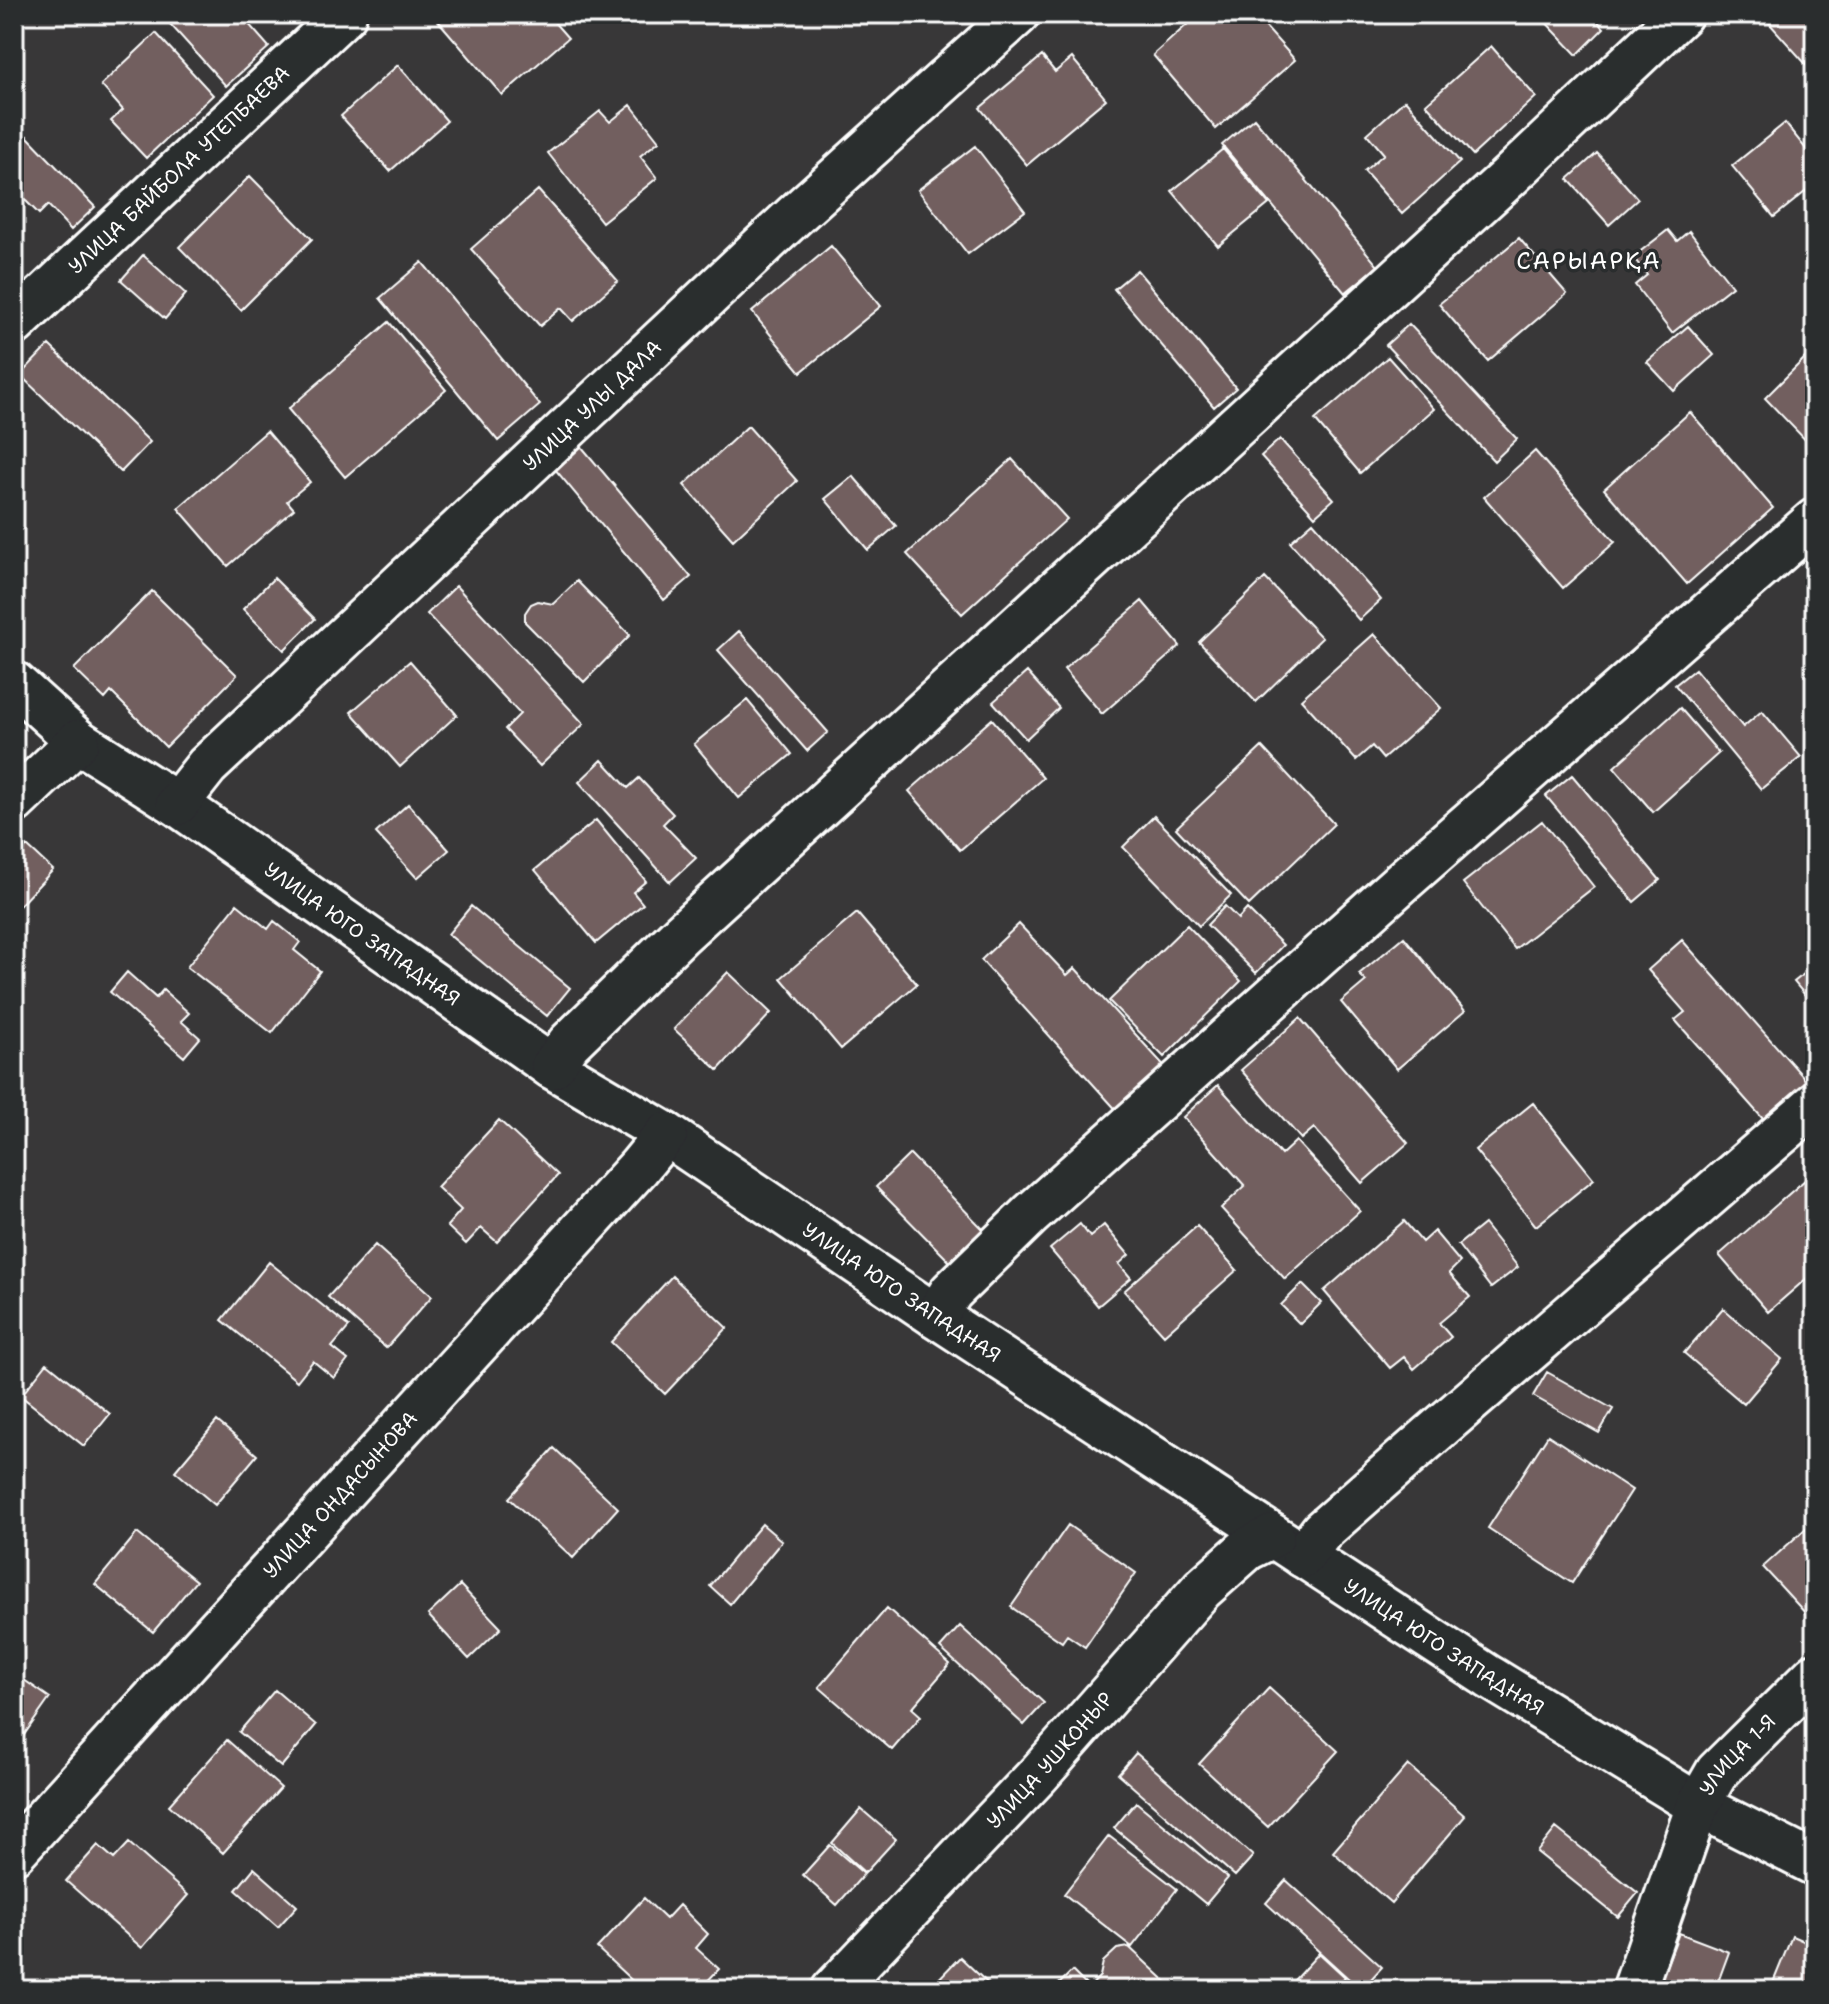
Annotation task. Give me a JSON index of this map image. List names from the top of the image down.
{
  "streets": {
    "street": [
      "УЛИЦА БАЙБОЛА УТЕПБАЕВА",
      "УЛИЦА УЛЫ ДАЛА",
      "УЛИЦА ЮГО ЗАПАДНАЯ",
      "УЛИЦА ОНДАСЫНОВА",
      "УЛИЦА 1-Я",
      "УЛИЦА УШКОНЫР"
    ]
  },
  "crossings": [
    ["УЛИЦА УЛЫ ДАЛА", "УЛИЦА ЮГО ЗАПАДНАЯ"],
    ["УЛИЦА ЮГО ЗАПАДНАЯ", "УЛИЦА ОНДАСЫНОВА"],
    ["УЛИЦА ЮГО ЗАПАДНАЯ", "УЛИЦА 1-Я"],
    ["УЛИЦА ЮГО ЗАПАДНАЯ", "УЛИЦА УШКОНЫР"]
  ],
  "districts": ["САРЫАРҚА"]
}
